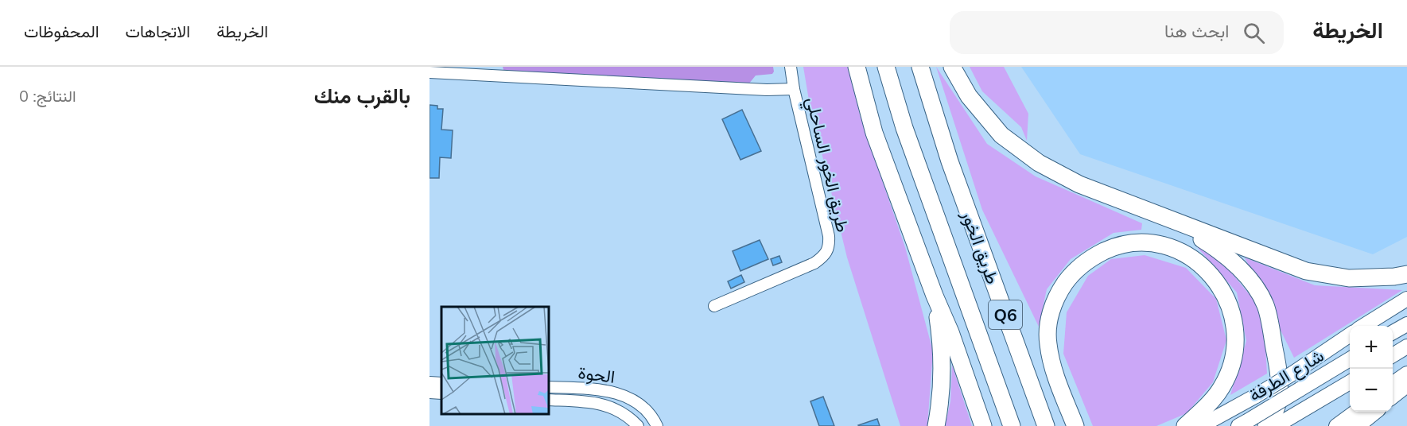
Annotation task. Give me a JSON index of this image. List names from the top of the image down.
{
  "streets": {
    "highway": ["طريق الخور", "Q6"],
    "main road": ["شارع الطرفة"],
    "street": ["طريق الخور الساحلي", "الحوة"]
  },
  "page": {
    "header": "الخريطة",
    "search": "ابحث هنا",
    "nav": ["الخريطة", "الاتجاهات", "المحفوظات"],
    "heading": ["بالقرب منك", "النتائج: 0"],
    "map_buttons": ["+", "−"]
  }
}
